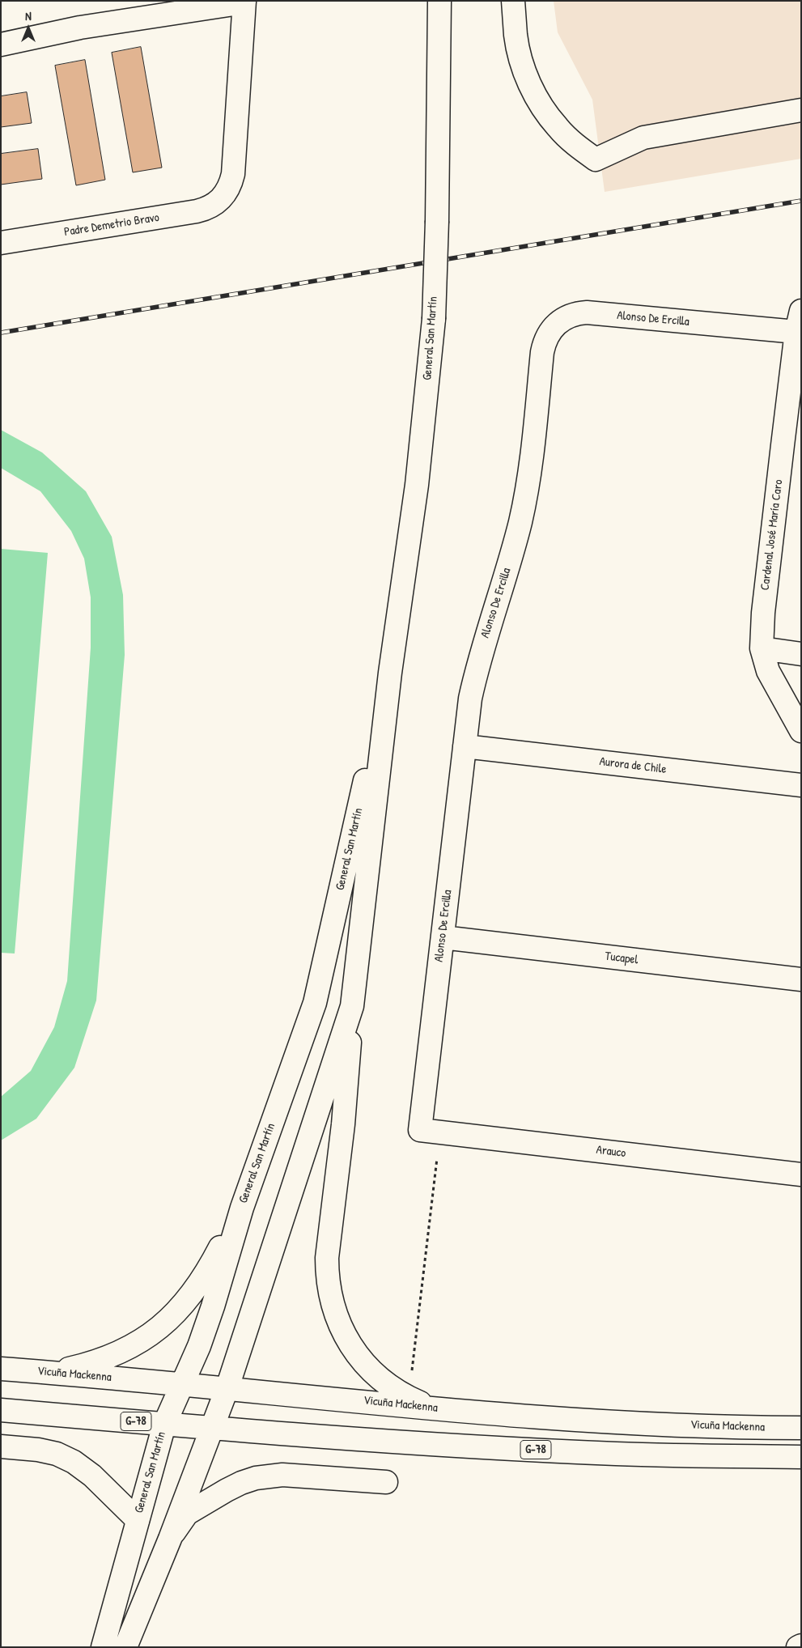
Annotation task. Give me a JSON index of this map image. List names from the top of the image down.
{
  "streets": {
    "main road": [
      "Padre Demetrio Bravo",
      "Alonso De Ercilla",
      "General San Martín",
      "Cardenal José María Caro",
      "Aurora de Chile",
      "Tucapel",
      "Arauco",
      "Vicuña Mackenna",
      "G-78"
    ]
  },
  "crossings": [
    ["Alonso De Ercilla", "Cardenal José María Caro"],
    ["Alonso De Ercilla", "Aurora de Chile"],
    ["Alonso De Ercilla", "Tucapel"],
    ["Alonso De Ercilla", "Arauco"],
    ["General San Martín", "Vicuña Mackenna"],
    ["General San Martín", "G-78"]
  ],
  "north": "top"
}
